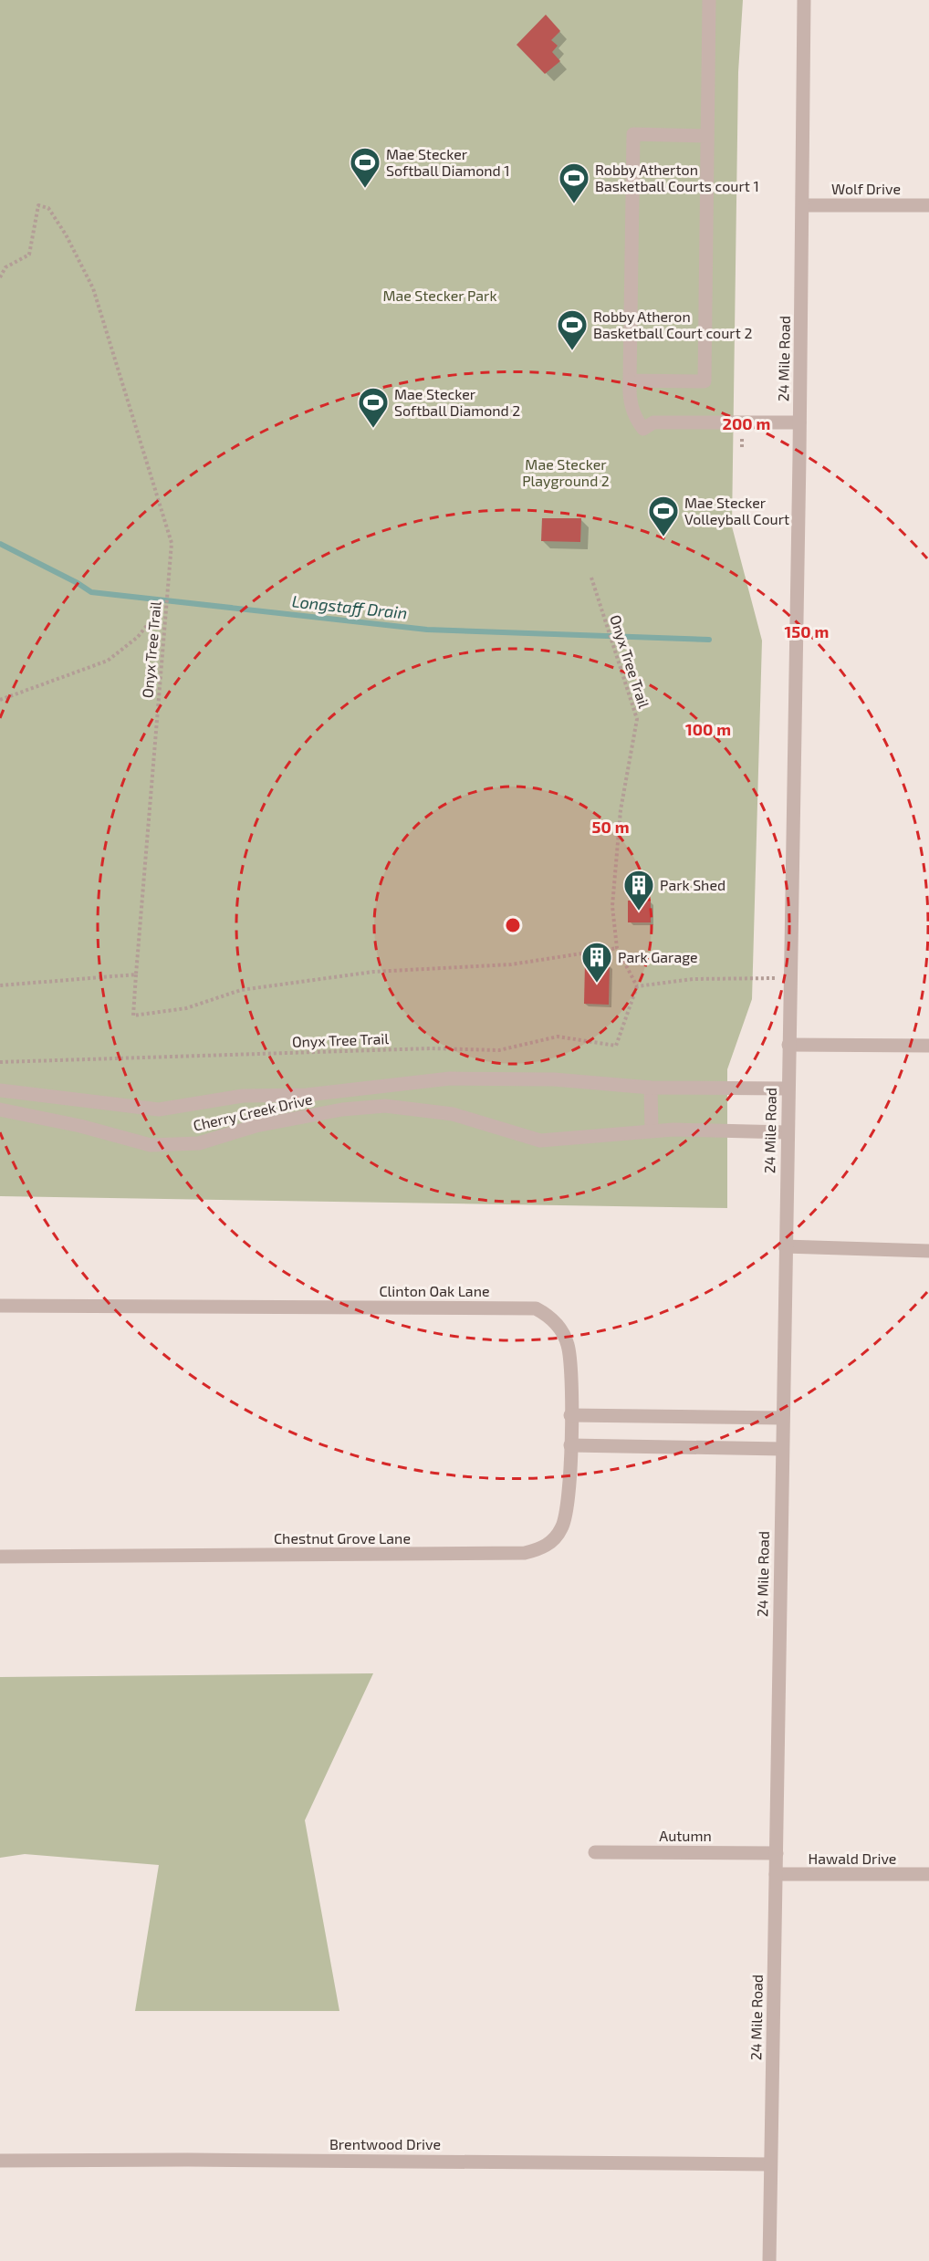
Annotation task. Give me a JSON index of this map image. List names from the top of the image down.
{
  "streets": {
    "street": [
      "Wolf Drive",
      "24 Mile Road",
      "Cherry Creek Drive",
      "Clinton Oak Lane",
      "Chestnut Grove Lane",
      "Autumn",
      "Hawald Drive",
      "Brentwood Drive"
    ],
    "path": ["Onyx Tree Trail"]
  },
  "crossings": [
    ["Wolf Drive", "24 Mile Road"],
    ["24 Mile Road", "Cherry Creek Drive"],
    ["24 Mile Road", "Autumn"],
    ["24 Mile Road", "Hawald Drive"],
    ["24 Mile Road", "Brentwood Drive"],
    ["Clinton Oak Lane", "Chestnut Grove Lane"]
  ],
  "water": ["Longstaff Drain"],
  "parks": ["Mae Stecker Park", "Mae Stecker Playground 2"],
  "places": {
    "sports": [
      "Mae Stecker Softball Diamond 1",
      "Robby Atherton Basketball Courts court 1",
      "Robby Atheron Basketball Court court 2",
      "Mae Stecker Softball Diamond 2",
      "Mae Stecker Volleyball Court"
    ],
    "building": ["Park Shed", "Park Garage"]
  },
  "rings": [
    "200 m",
    "150 m",
    "100 m",
    "50 m"
  ]
}
